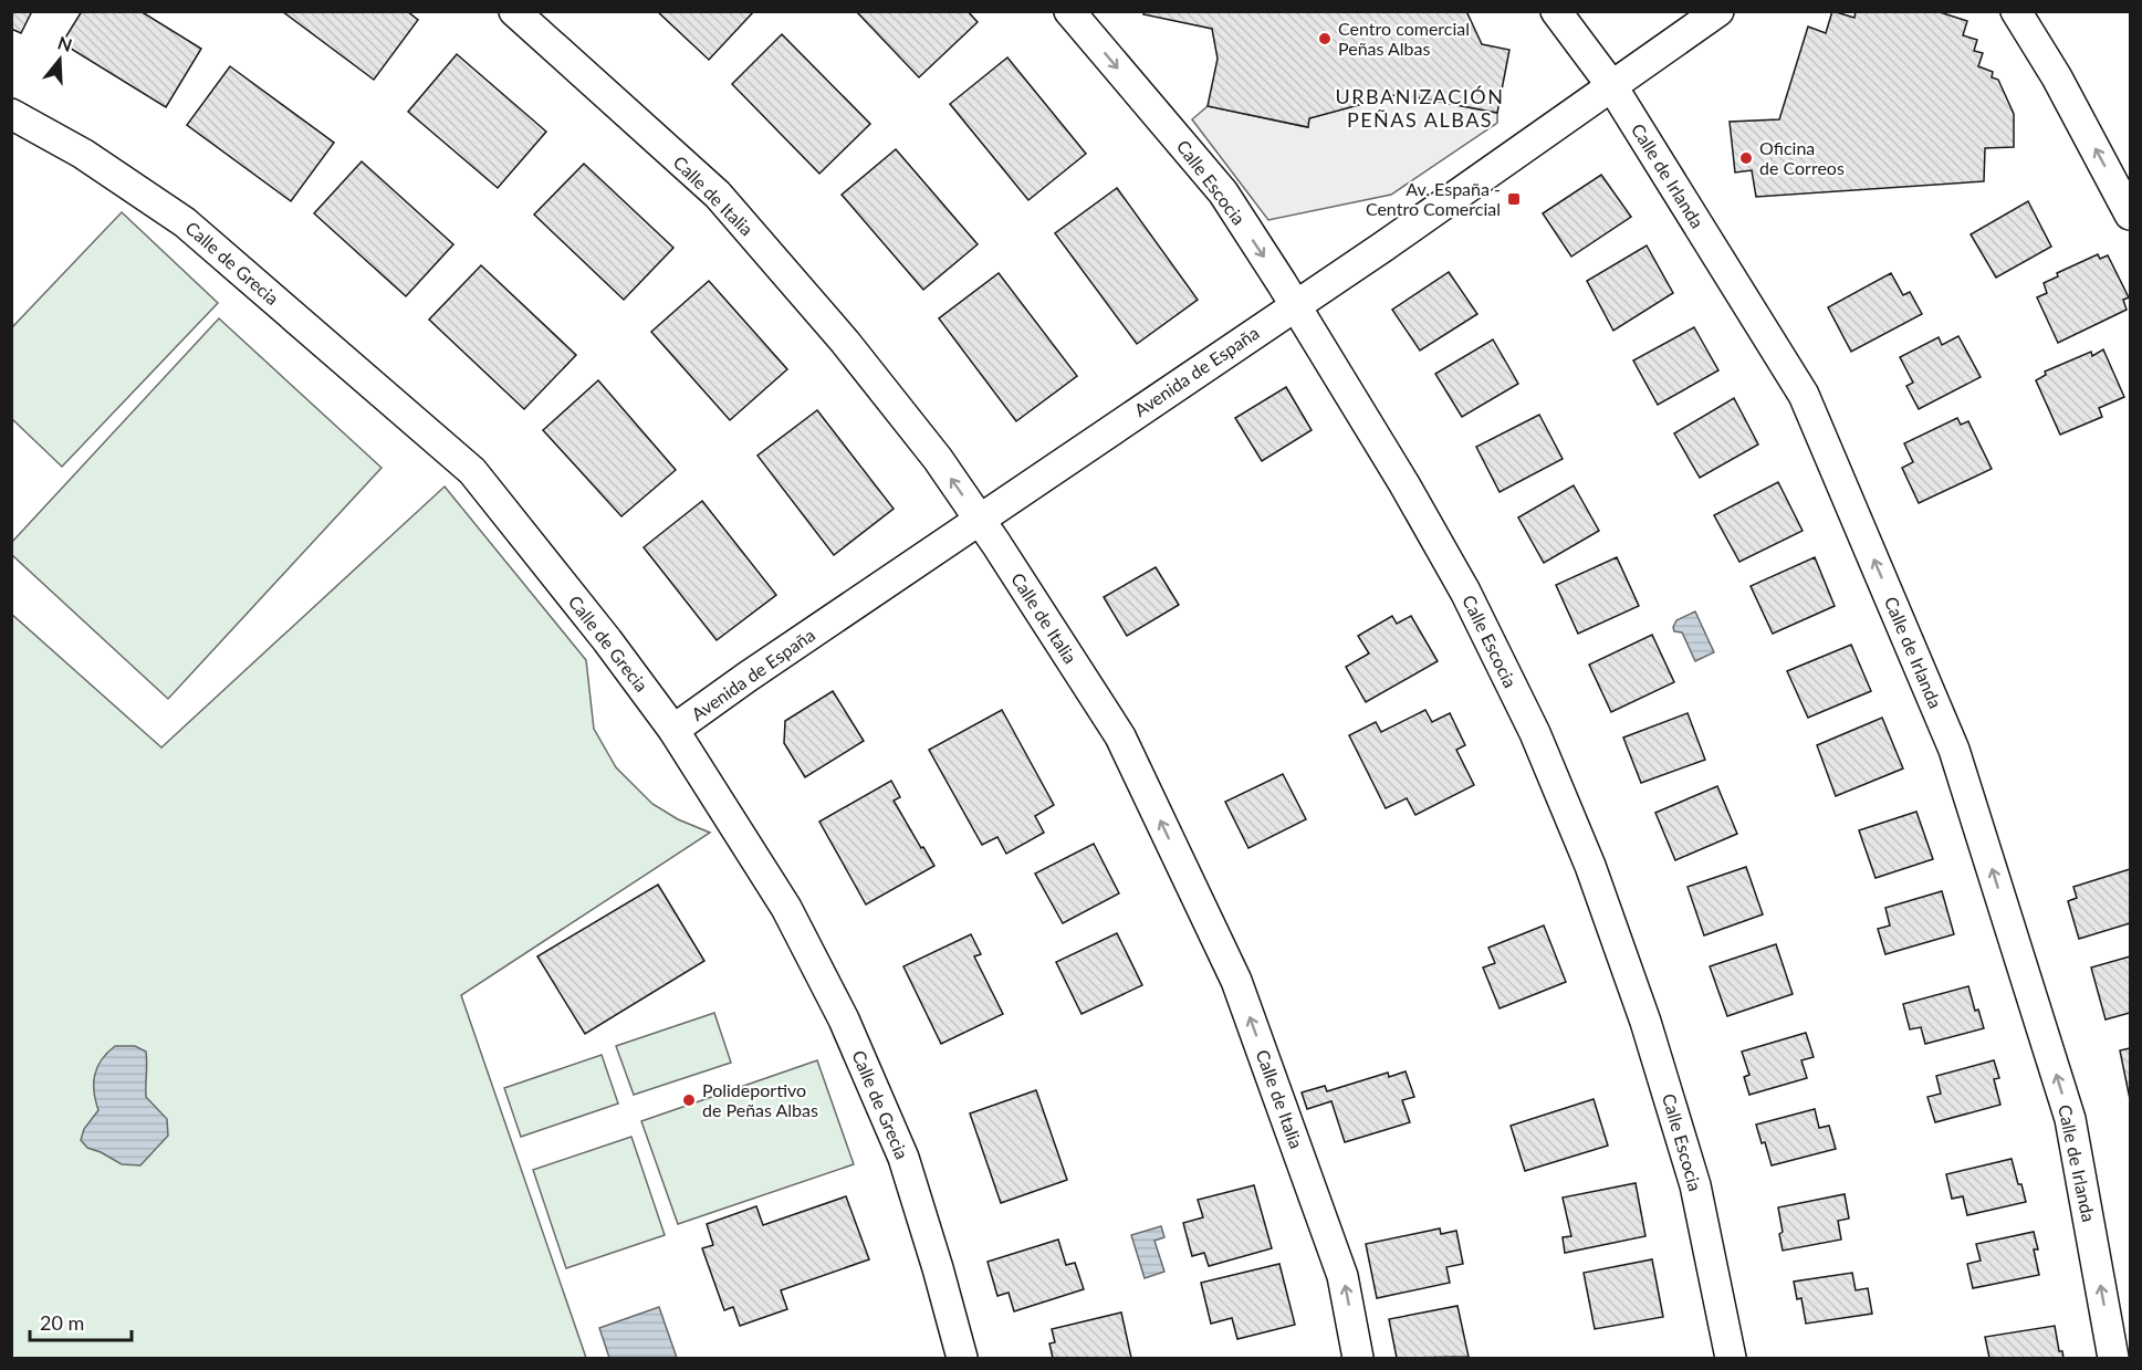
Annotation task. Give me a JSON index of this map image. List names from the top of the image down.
{
  "streets": {
    "street": [
      "Calle de Irlanda",
      "Calle Escocia",
      "Calle de Italia",
      "Calle de Grecia",
      "Avenida de España"
    ]
  },
  "crossings": [
    ["Calle de Irlanda", "Avenida de España"],
    ["Calle Escocia", "Avenida de España"],
    ["Calle de Italia", "Avenida de España"],
    ["Calle de Grecia", "Avenida de España"]
  ],
  "one_way": ["Calle de Irlanda", "Calle de Italia"],
  "districts": ["URBANIZACIÓN PEÑAS ALBAS"],
  "places": {
    "other": ["Centro comercial Peñas Albas", "Oficina de Correos", "Polideportivo de Peñas Albas"],
    "transit": ["Av. España - Centro Comercial"]
  },
  "scale_bar": "20 m",
  "north": "top"
}
